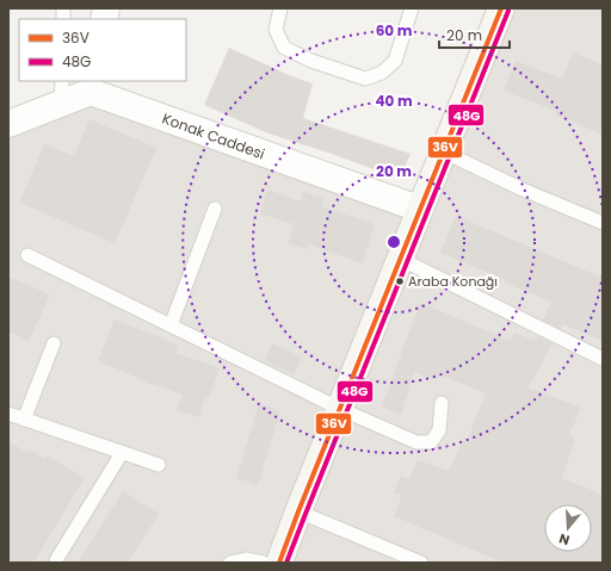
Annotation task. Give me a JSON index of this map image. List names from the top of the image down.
{
  "streets": {
    "street": ["Konak Caddesi"]
  },
  "places": ["Araba Konağı"],
  "lines": ["transit line 36V", "transit line 48G"],
  "legend": ["36V", "48G"],
  "scale_bar": "20 m",
  "north": "bottom",
  "rings": ["60 m", "40 m", "20 m"]
}
